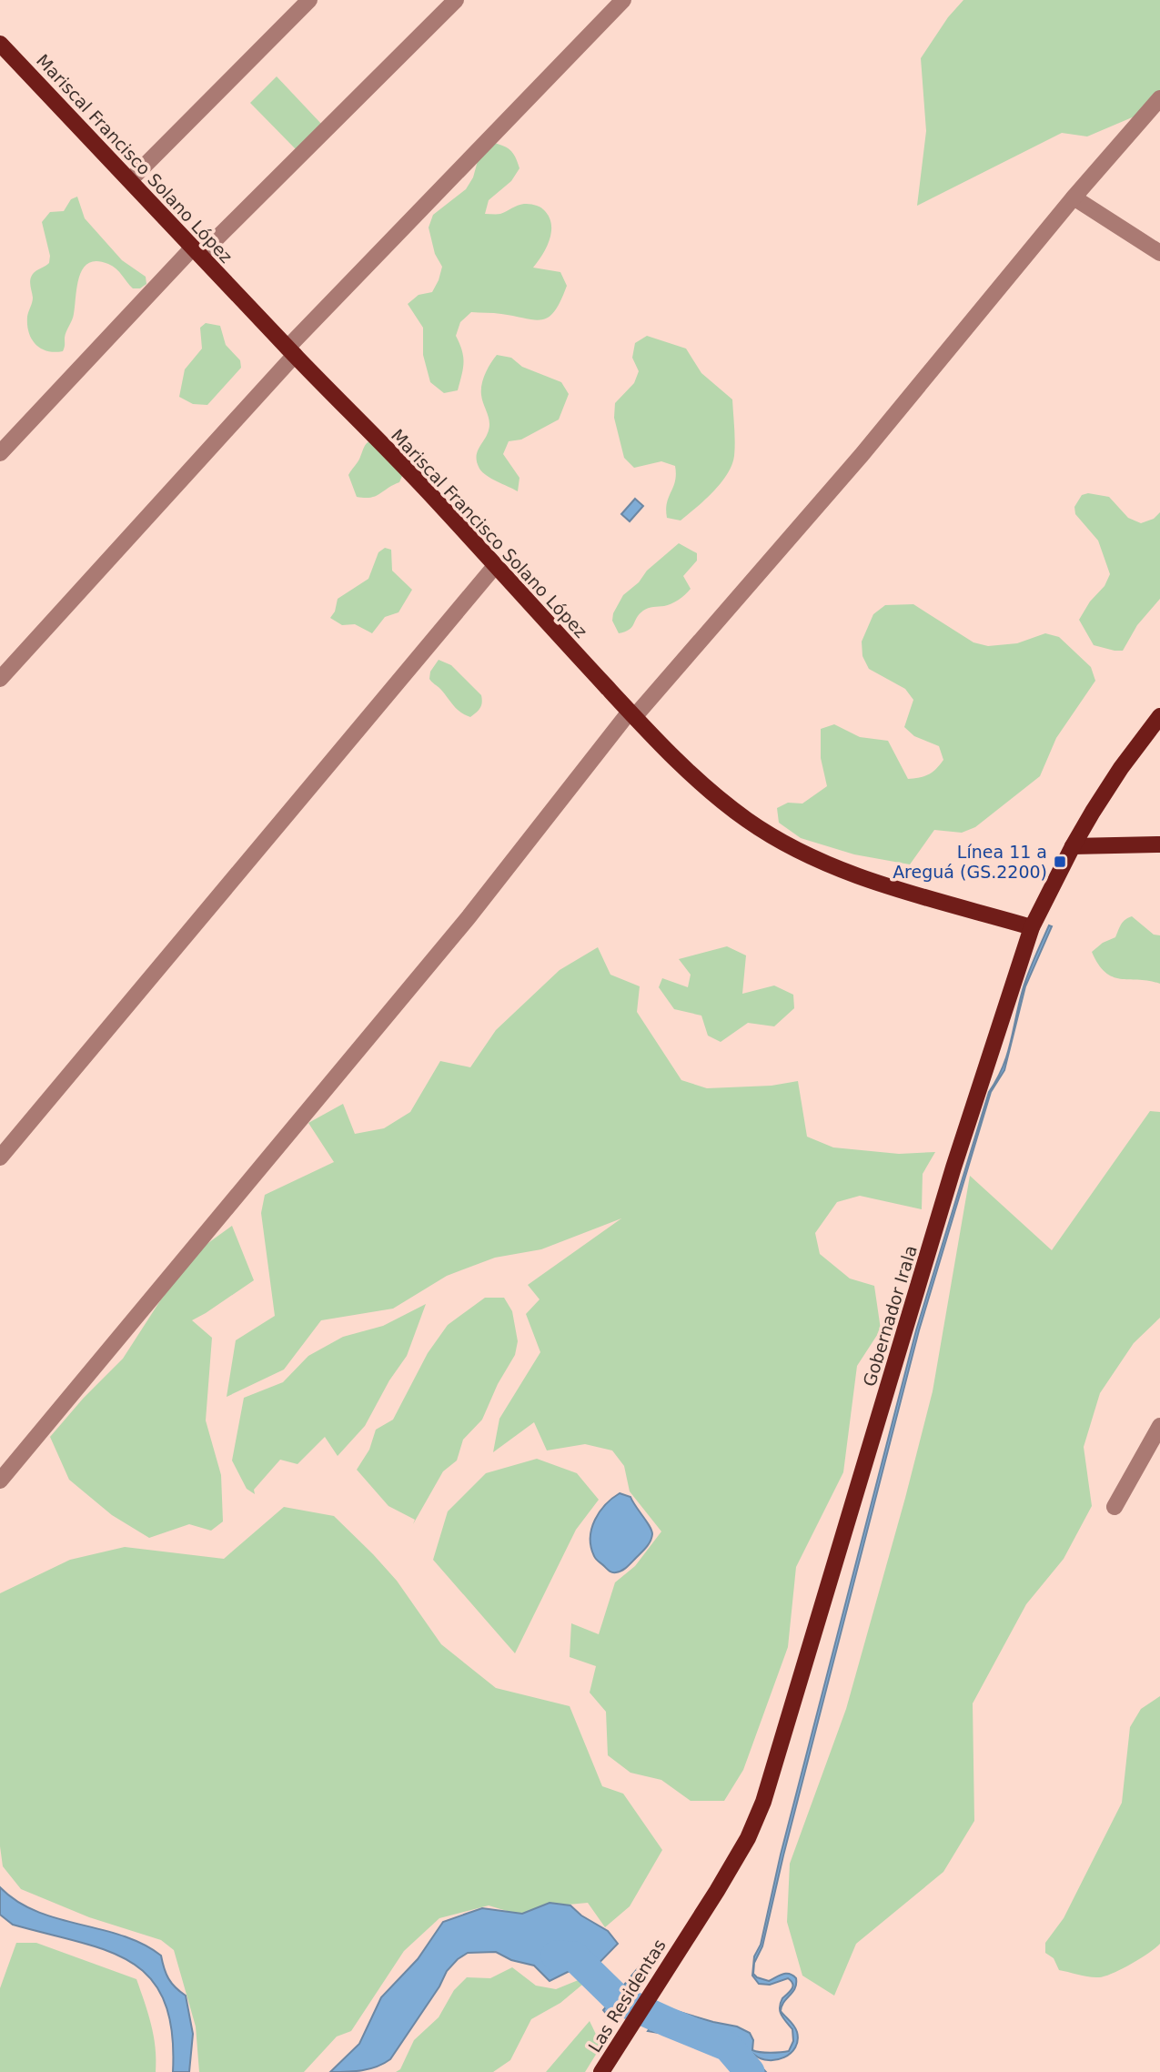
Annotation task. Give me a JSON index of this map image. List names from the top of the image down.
{
  "streets": {
    "main road": ["Mariscal Francisco Solano López", "Gobernador Irala", "Las Residentas"]
  },
  "crossings": [
    ["Mariscal Francisco Solano López", "Gobernador Irala"],
    ["Gobernador Irala", "Las Residentas"]
  ],
  "places": {
    "transit": ["Línea 11 a Areguá (GS.2200)"]
  }
}
